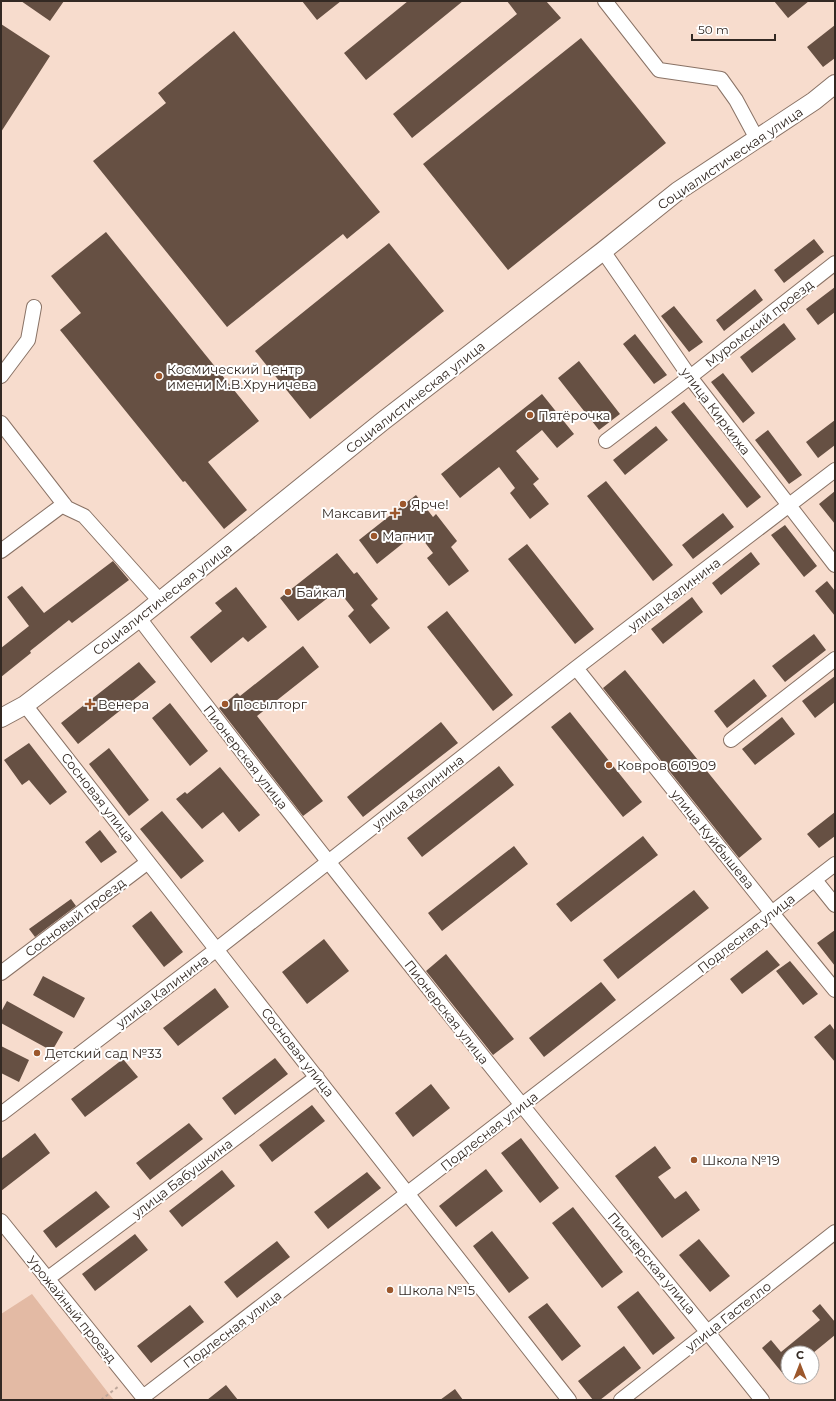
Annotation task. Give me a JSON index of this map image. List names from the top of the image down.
{
  "streets": {
    "main road": ["Социалистическая улица"],
    "street": [
      "Муромский проезд",
      "улица Киркижа",
      "улица Калинина",
      "Пионерская улица",
      "Сосновая улица",
      "улица Куйбышева",
      "Сосновый проезд",
      "Подлесная улица",
      "улица Бабушкина",
      "Урожайный проезд",
      "улица Гастелло"
    ]
  },
  "crossings": [
    ["Социалистическая улица", "улица Киркижа"],
    ["Социалистическая улица", "Пионерская улица"],
    ["Социалистическая улица", "Сосновая улица"],
    ["Муромский проезд", "улица Киркижа"],
    ["улица Киркижа", "улица Калинина"],
    ["улица Калинина", "Пионерская улица"],
    ["улица Калинина", "Сосновая улица"],
    ["улица Калинина", "улица Куйбышева"],
    ["Пионерская улица", "Подлесная улица"],
    ["Пионерская улица", "улица Гастелло"],
    ["Сосновая улица", "Сосновый проезд"],
    ["Сосновая улица", "Подлесная улица"],
    ["Сосновая улица", "улица Бабушкина"],
    ["улица Куйбышева", "Подлесная улица"],
    ["Подлесная улица", "Урожайный проезд"],
    ["улица Бабушкина", "Урожайный проезд"]
  ],
  "places": {
    "other": [
      "Космический центр имени М.В.Хруничева",
      "Пятёрочка",
      "Ярче!",
      "Магнит",
      "Байкал",
      "Посылторг",
      "Ковров 601909",
      "Детский сад №33",
      "Школа №19",
      "Школа №15"
    ],
    "health": ["Максавит", "Венера"]
  },
  "scale_bar": "50 m",
  "north": "top"
}
